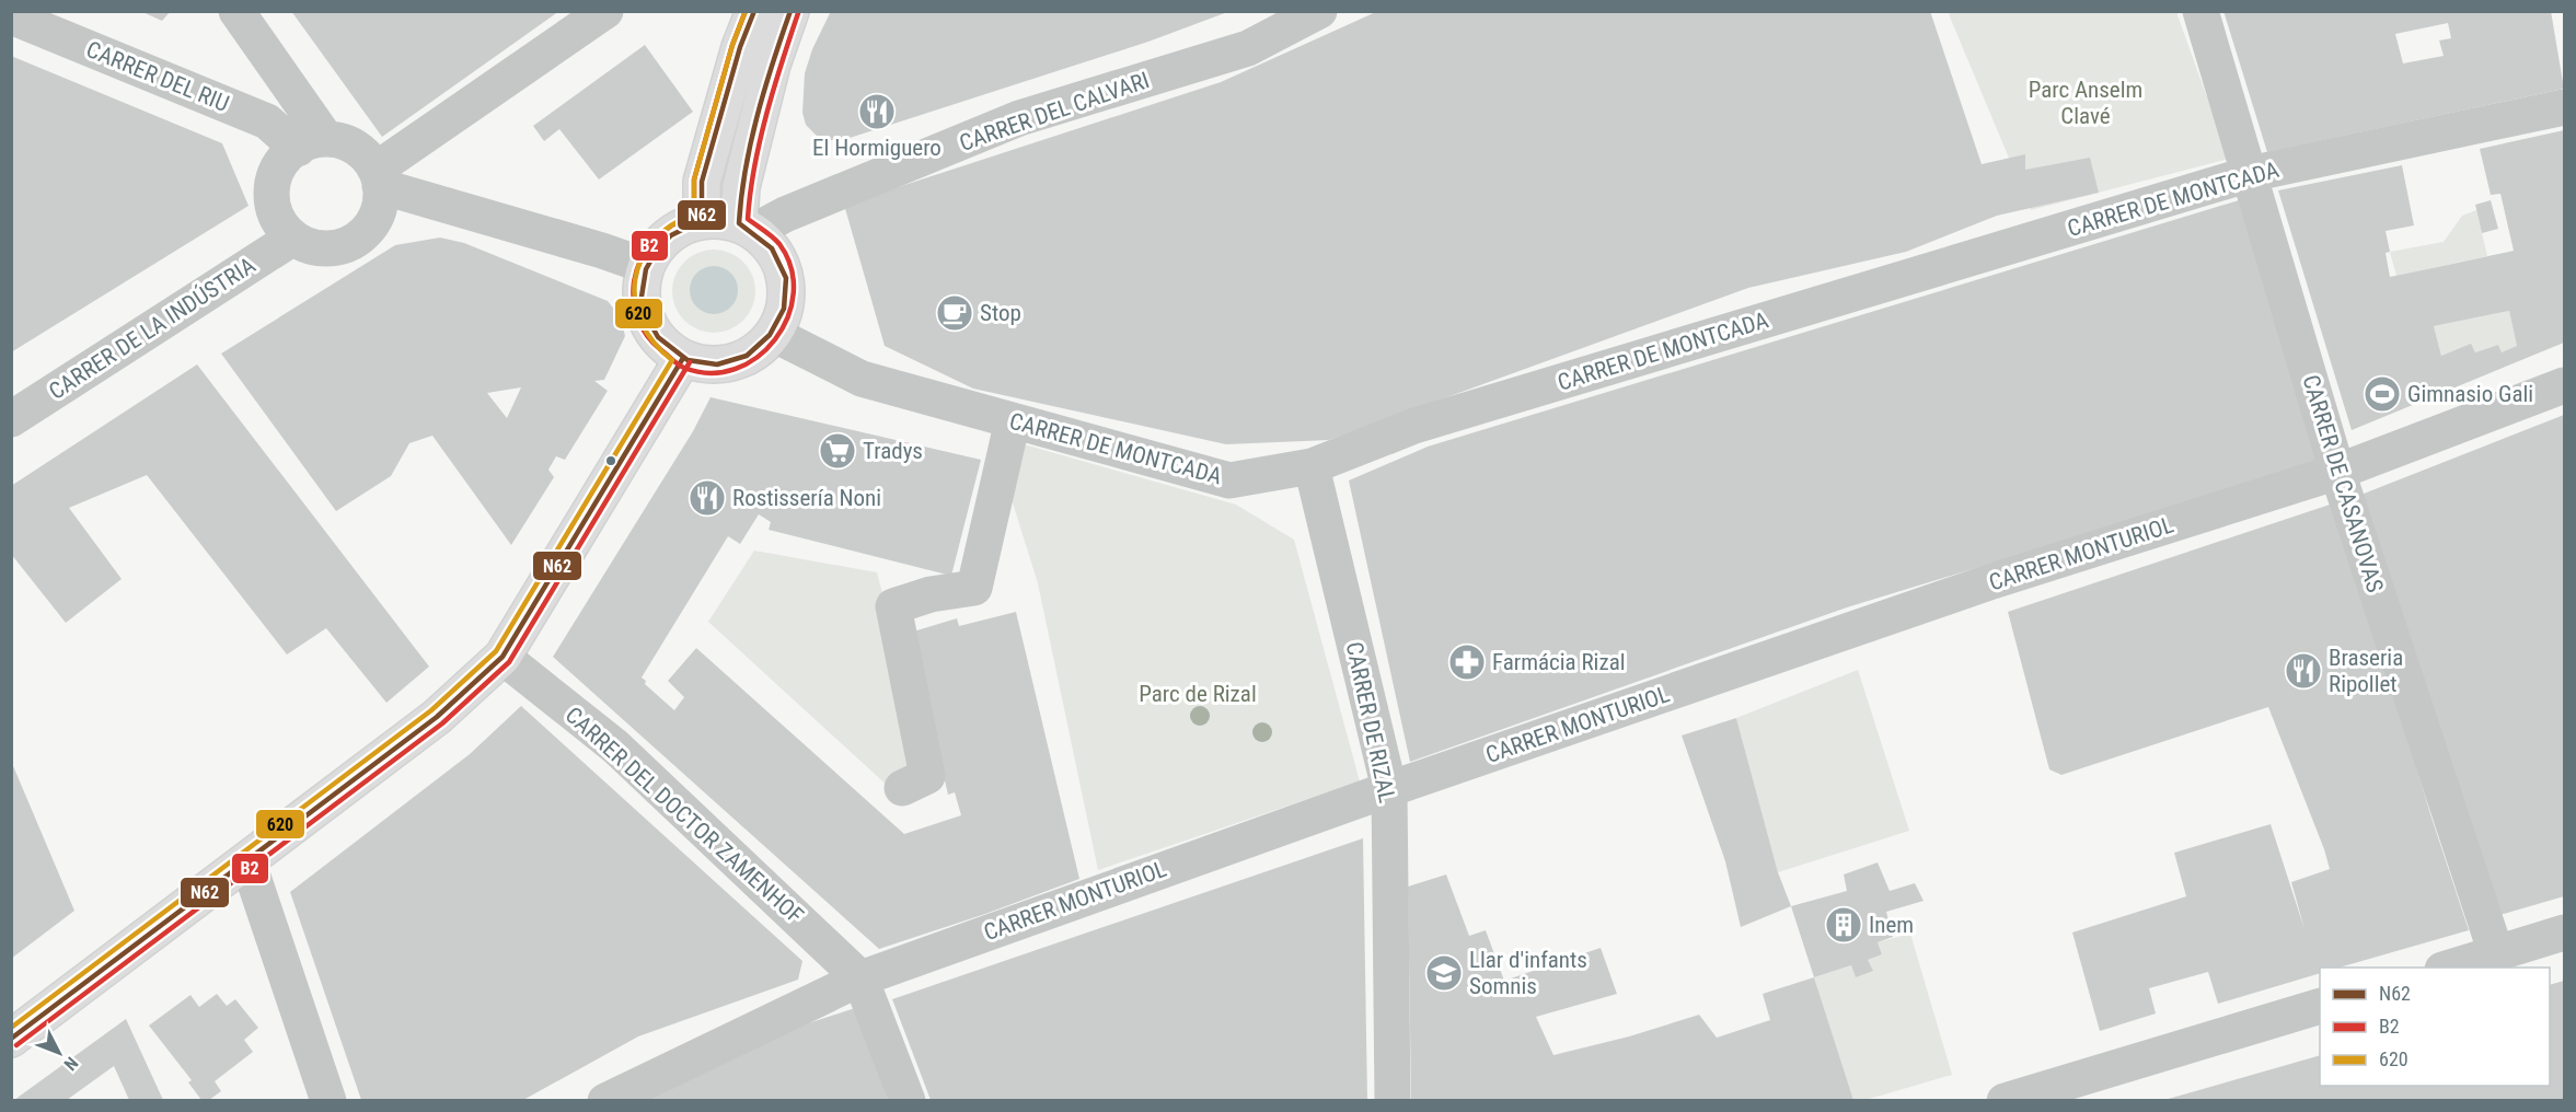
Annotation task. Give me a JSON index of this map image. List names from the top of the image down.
{
  "streets": {
    "street": [
      "CARRER DEL RIU",
      "CARRER DEL CALVARI",
      "CARRER DE MONTCADA",
      "CARRER DE LA INDÚSTRIA",
      "CARRER DE CASANOVAS",
      "CARRER MONTURIOL",
      "CARRER DE RIZAL",
      "CARRER DEL DOCTOR ZAMENHOF"
    ]
  },
  "crossings": [
    ["CARRER DEL RIU", "CARRER DE LA INDÚSTRIA"],
    ["CARRER DEL CALVARI", "CARRER DE MONTCADA"],
    ["CARRER DE MONTCADA", "CARRER DE CASANOVAS"],
    ["CARRER DE MONTCADA", "CARRER DE RIZAL"],
    ["CARRER DE CASANOVAS", "CARRER MONTURIOL"],
    ["CARRER MONTURIOL", "CARRER DE RIZAL"],
    ["CARRER MONTURIOL", "CARRER DEL DOCTOR ZAMENHOF"]
  ],
  "parks": ["Parc Anselm Clavé", "Parc de Rizal"],
  "places": {
    "restaurant": ["El Hormiguero", "Rostissería Noni", "Braseria Ripollet"],
    "cafe": ["Stop"],
    "sports": ["Gimnasio Gali"],
    "supermarket": ["Tradys"],
    "pharmacy": ["Farmácia Rizal"],
    "building": ["Inem"],
    "school or university": ["Llar d'infants Somnis"]
  },
  "lines": ["transit line N62", "transit line B2", "transit line 620"],
  "legend": ["N62", "B2", "620"],
  "north": "bottom right"
}
